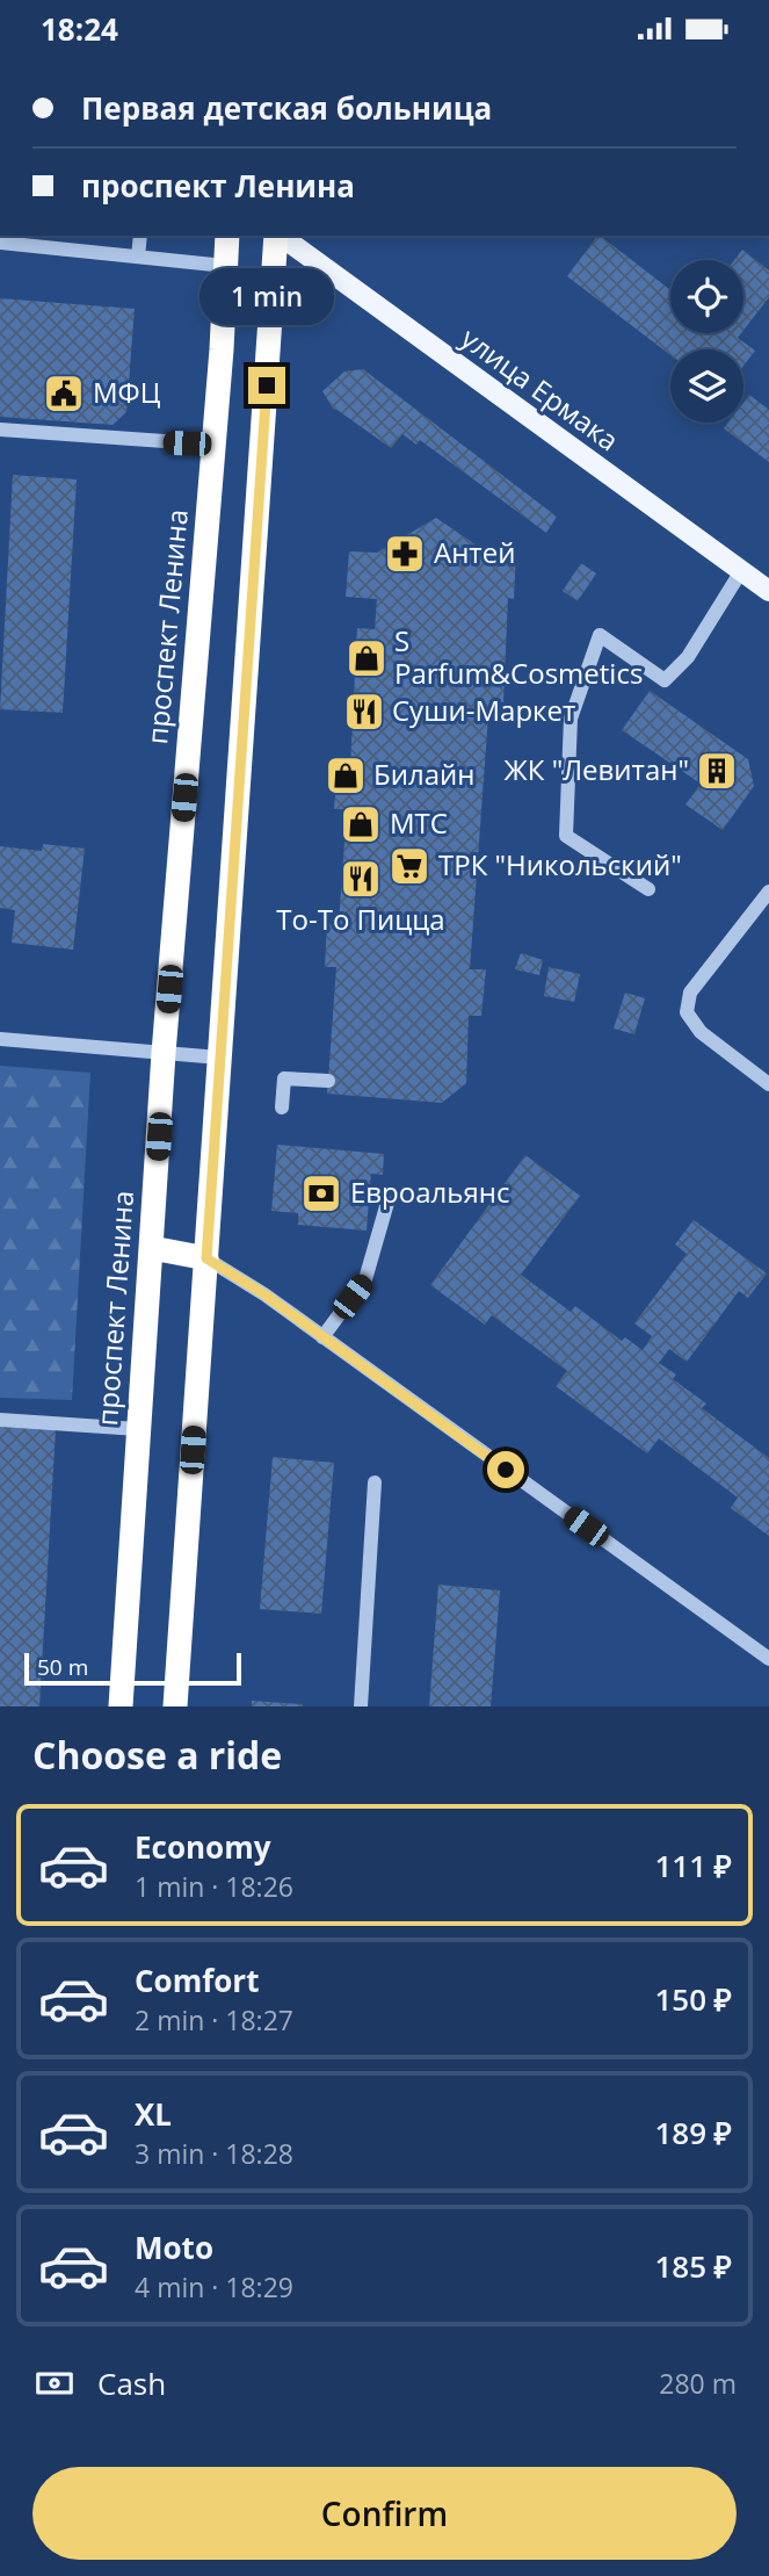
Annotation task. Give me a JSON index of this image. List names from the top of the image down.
{
  "streets": {
    "highway": ["проспект Ленина"],
    "main road": ["улица Ермака"]
  },
  "places": {
    "public building": ["МФЦ"],
    "pharmacy": ["Антей"],
    "shop": ["S Parfum&Cosmetics", "Билайн", "МТС"],
    "restaurant": ["Суши-Маркет", "То-То Пицца"],
    "building": ["ЖК \"Левитан\""],
    "supermarket": ["ТРК \"Никольский\""],
    "bank": ["Евроальянс"]
  },
  "scale_bar": "50 m",
  "page": {
    "status": "18:24",
    "banner": ["Первая детская больница", "проспект Ленина"],
    "bubble": "1 min",
    "scale": "50 m",
    "heading": "Choose a ride",
    "list": [
      {
        "name": "Economy",
        "note": "1 min · 18:26",
        "value": "111 ₽"
      },
      {
        "name": "Comfort",
        "note": "2 min · 18:27",
        "value": "150 ₽"
      },
      {
        "name": "XL",
        "note": "3 min · 18:28",
        "value": "189 ₽"
      },
      {
        "name": "Moto",
        "note": "4 min · 18:29",
        "value": "185 ₽"
      }
    ],
    "pay": ["Cash", "280 m"],
    "buttons": "Confirm"
  }
}
